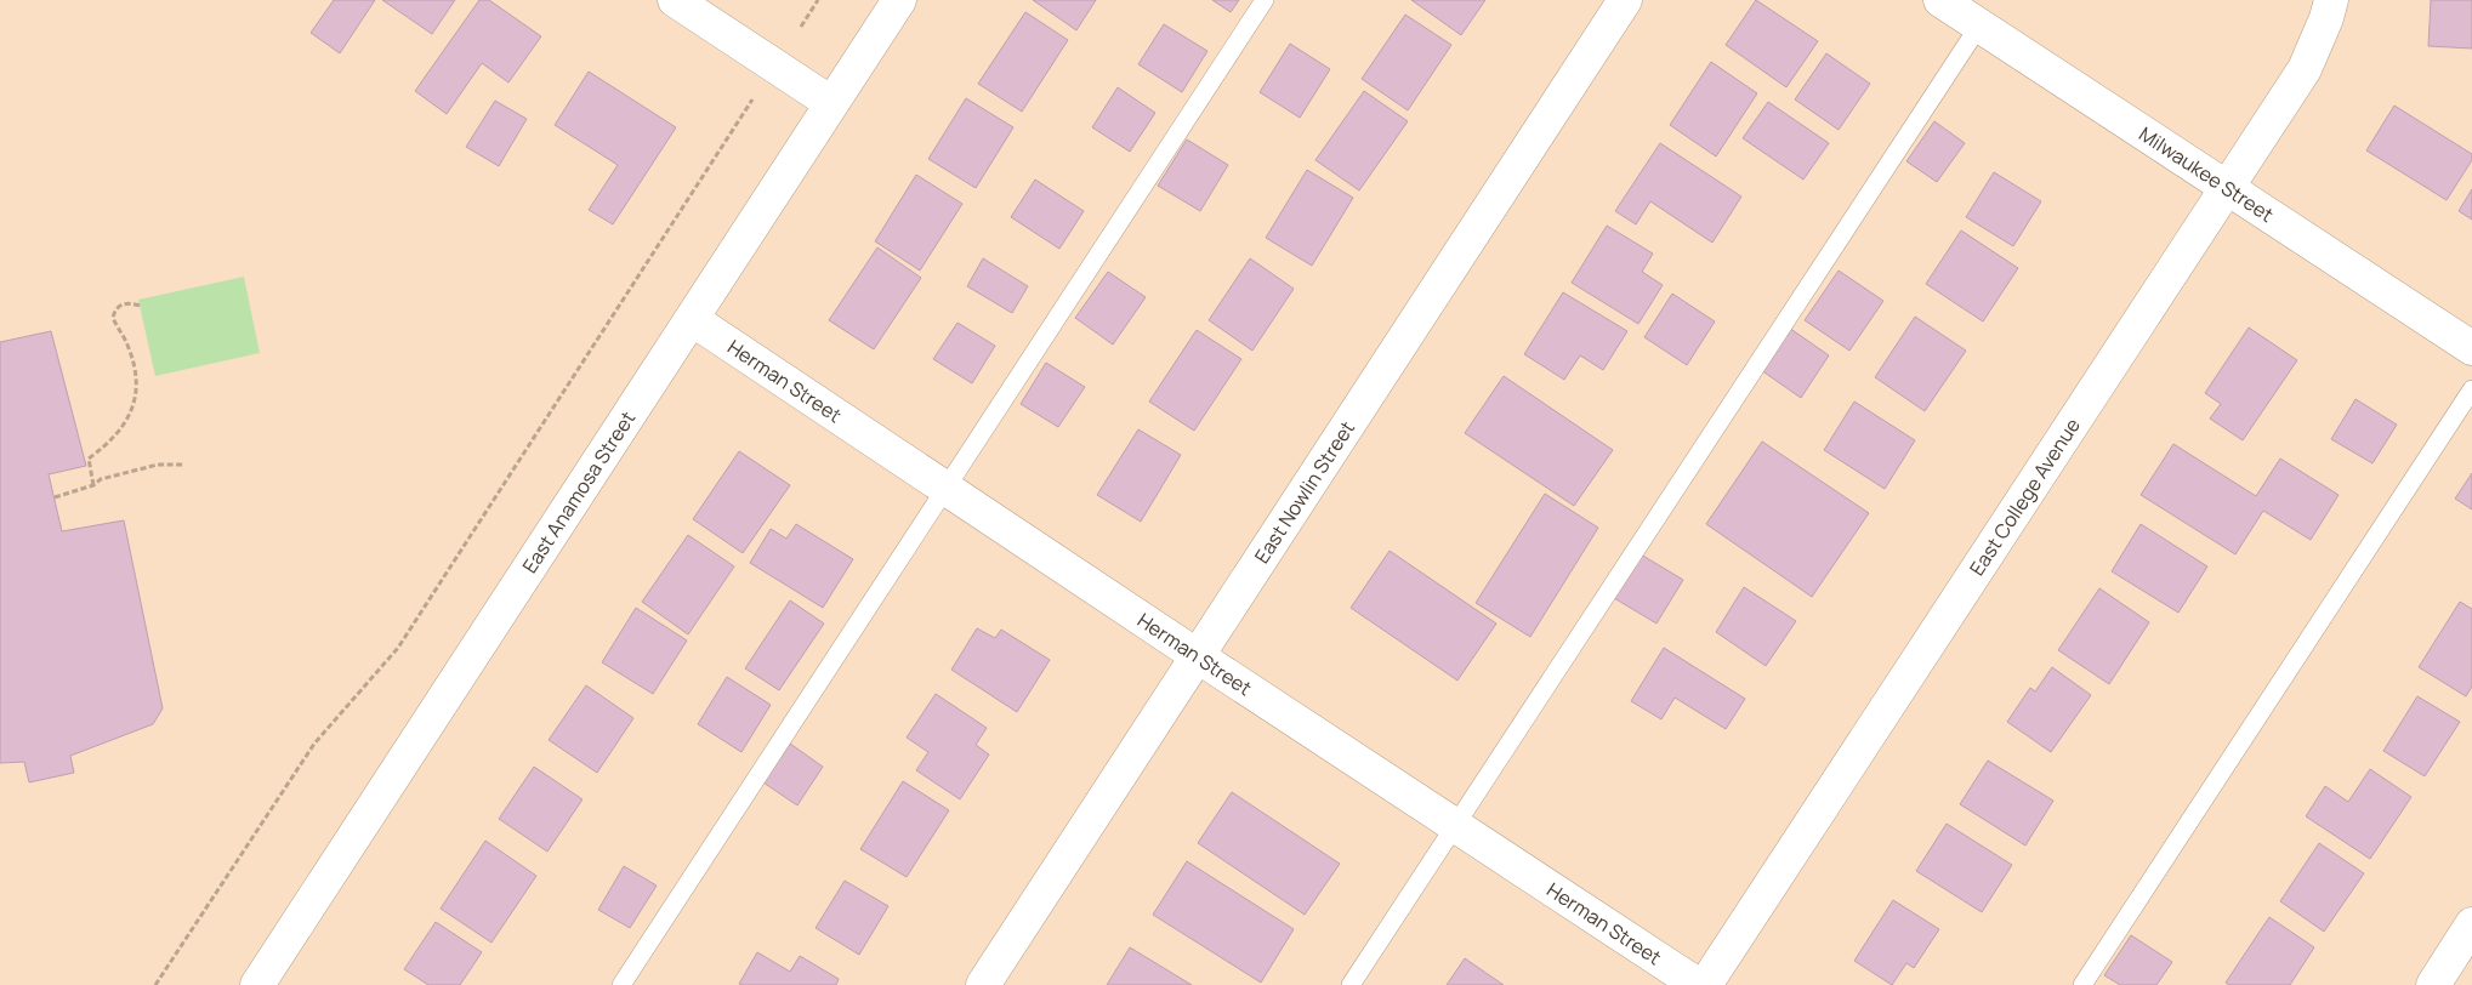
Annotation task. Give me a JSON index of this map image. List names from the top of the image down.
{
  "streets": {
    "street": [
      "Milwaukee Street",
      "Herman Street",
      "East Anamosa Street",
      "East Nowlin Street",
      "East College Avenue"
    ]
  },
  "crossings": [
    ["Milwaukee Street", "East College Avenue"],
    ["Herman Street", "East Anamosa Street"],
    ["Herman Street", "East Nowlin Street"]
  ]
}
